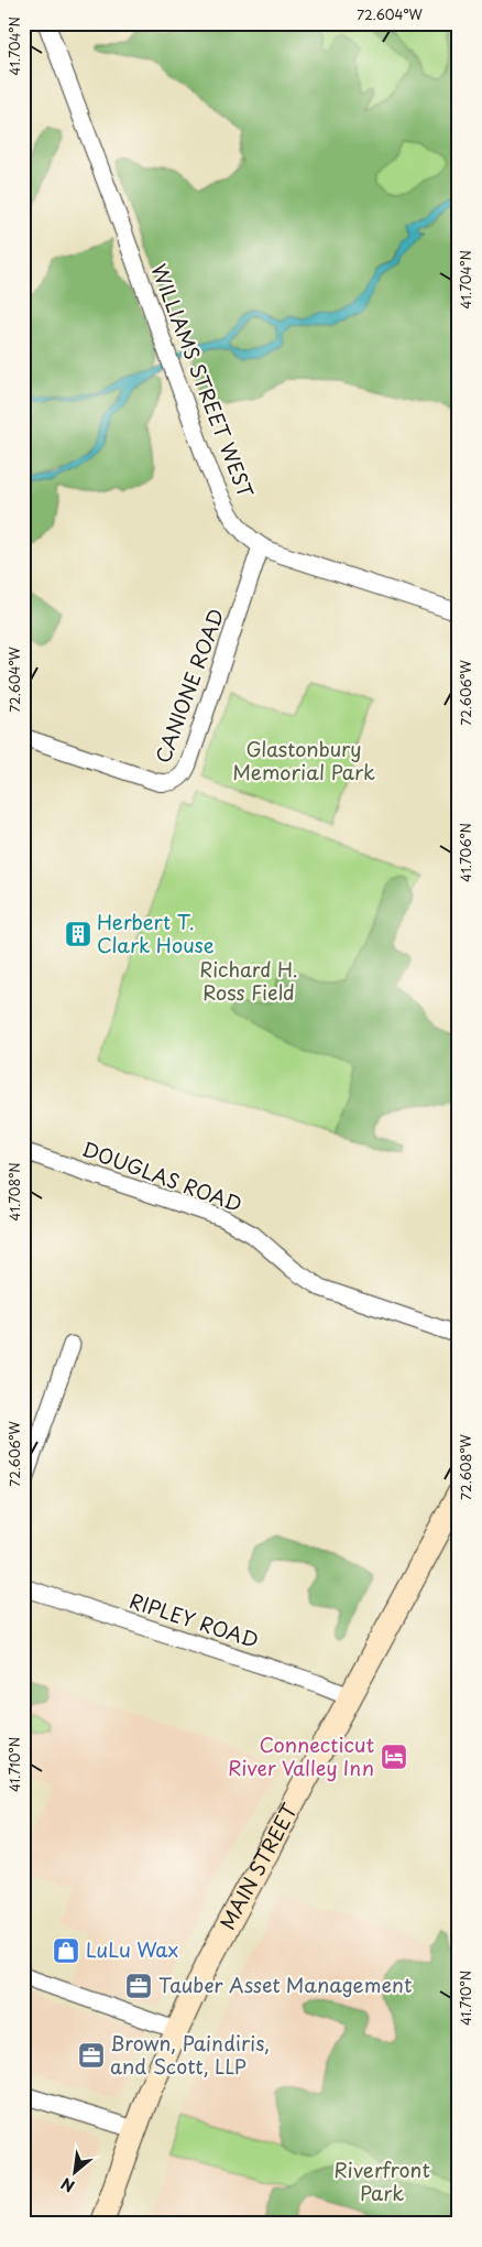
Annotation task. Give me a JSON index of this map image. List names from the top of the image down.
{
  "streets": {
    "main road": ["MAIN STREET"],
    "street": [
      "WILLIAMS STREET WEST",
      "CANIONE ROAD",
      "DOUGLAS ROAD",
      "RIPLEY ROAD"
    ]
  },
  "crossings": [
    ["WILLIAMS STREET WEST", "CANIONE ROAD"],
    ["RIPLEY ROAD", "MAIN STREET"]
  ],
  "parks": ["Glastonbury Memorial Park", "Richard H. Ross Field", "Riverfront Park"],
  "places": {
    "building": ["Herbert T. Clark House"],
    "hotel": ["Connecticut River Valley Inn"],
    "shop": ["LuLu Wax"],
    "office": ["Tauber Asset Management", "Brown, Paindiris, and Scott, LLP"]
  },
  "north": "bottom left",
  "coordinates": [
    "72.604°W",
    "41.704°N",
    "72.606°W",
    "41.706°N",
    "41.708°N",
    "72.608°W",
    "41.710°N"
  ]
}
